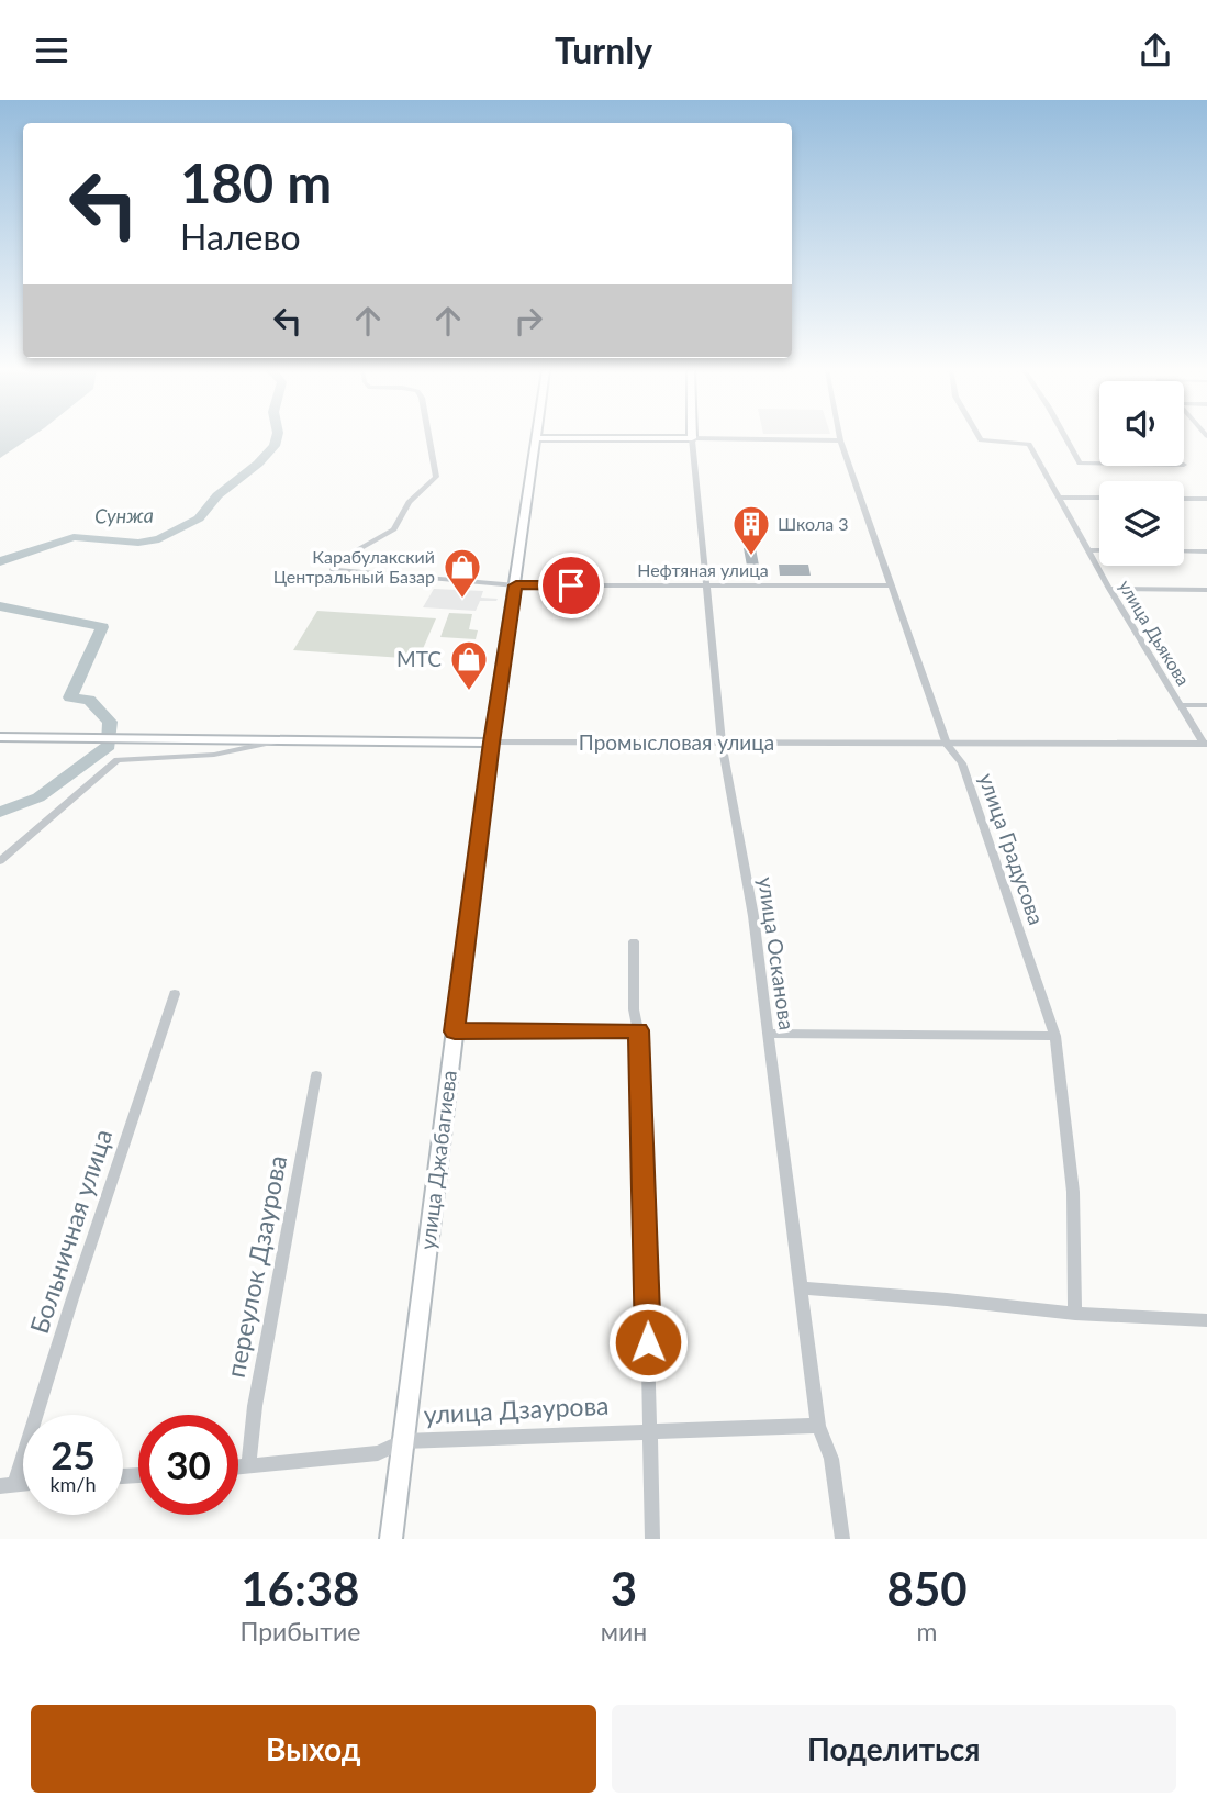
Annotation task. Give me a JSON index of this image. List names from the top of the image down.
{
  "streets": {
    "main road": ["Промысловая улица", "улица Джабагиева"],
    "street": [
      "Нефтяная улица",
      "улица Дьякова",
      "улица Градусова",
      "улица Осканова",
      "Больничная улица",
      "переулок Дзаурова",
      "улица Дзаурова"
    ]
  },
  "crossings": [
    ["Нефтяная улица", "улица Градусова"],
    ["Нефтяная улица", "улица Осканова"],
    ["Нефтяная улица", "улица Джабагиева"],
    ["улица Дьякова", "Промысловая улица"],
    ["Промысловая улица", "улица Градусова"],
    ["Промысловая улица", "улица Осканова"],
    ["Промысловая улица", "улица Джабагиева"],
    ["улица Осканова", "улица Дзаурова"],
    ["улица Джабагиева", "улица Дзаурова"],
    ["переулок Дзаурова", "улица Дзаурова"]
  ],
  "water": ["Сунжа"],
  "places": {
    "building": ["Школа 3"],
    "shop": ["Карабулакский Центральный Базар", "МТС"]
  },
  "page": {
    "header": "Turnly",
    "turn": ["180 m", "Налево"],
    "speed": "25 km/h",
    "limit": "30",
    "eta": [
      "16:38",
      "Прибытие",
      "3",
      "мин",
      "850",
      "m"
    ],
    "buttons": ["Выход", "Поделиться"]
  }
}
